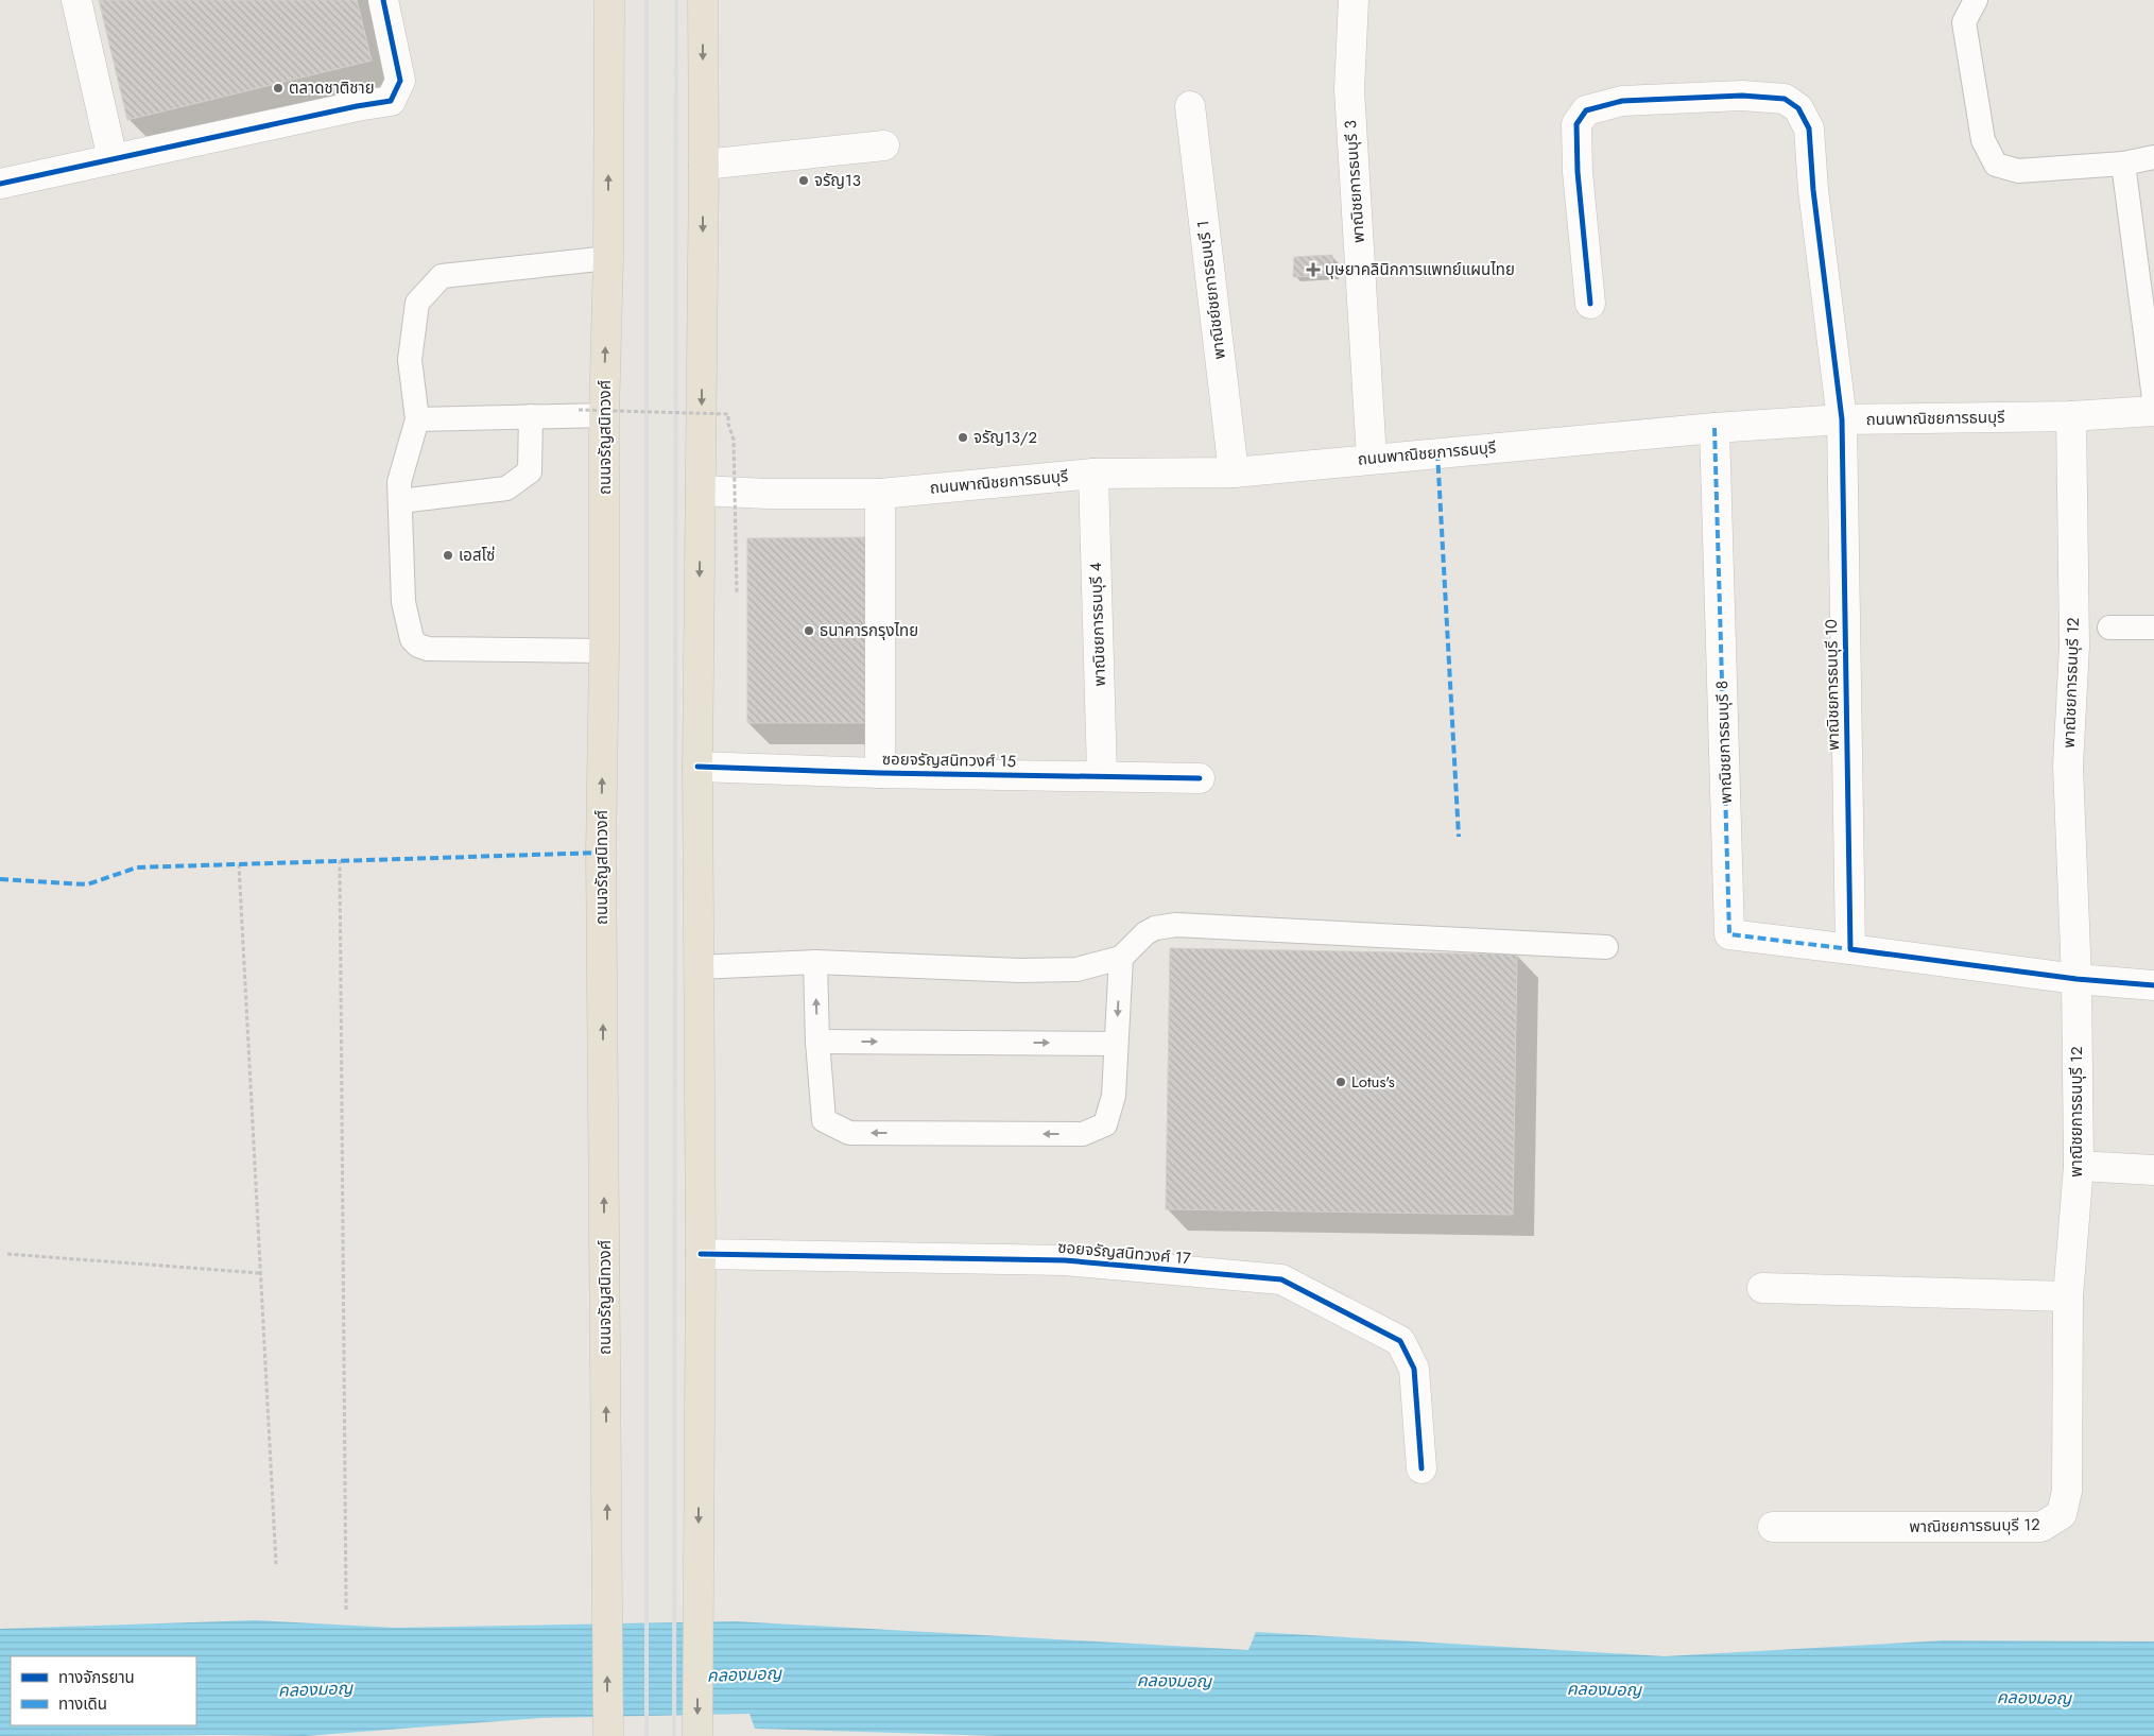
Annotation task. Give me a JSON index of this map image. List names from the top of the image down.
{
  "streets": {
    "main road": ["ถนนจรัญสนิทวงศ์"],
    "street": [
      "พาณิชยการธนบุรี 3",
      "พาณิชย์ชยการธนบุรี 1",
      "ถนนพาณิชยการธนบุรี",
      "พาณิชยการธนบุรี 4",
      "พาณิชยการธนบุรี 12",
      "พาณิชยการธนบุรี 10",
      "พาณิชยการธนบุรี 8",
      "ซอยจรัญสนิทวงศ์ 15",
      "ซอยจรัญสนิทวงศ์ 17"
    ]
  },
  "crossings": [
    ["พาณิชยการธนบุรี 3", "ถนนพาณิชยการธนบุรี"],
    ["พาณิชย์ชยการธนบุรี 1", "ถนนพาณิชยการธนบุรี"],
    ["ถนนพาณิชยการธนบุรี", "พาณิชยการธนบุรี 4"],
    ["ถนนพาณิชยการธนบุรี", "พาณิชยการธนบุรี 12"],
    ["ถนนพาณิชยการธนบุรี", "พาณิชยการธนบุรี 10"],
    ["ถนนพาณิชยการธนบุรี", "พาณิชยการธนบุรี 8"],
    ["พาณิชยการธนบุรี 4", "ซอยจรัญสนิทวงศ์ 15"],
    ["พาณิชยการธนบุรี 10", "พาณิชยการธนบุรี 8"]
  ],
  "water": ["คลองมอญ"],
  "places": {
    "other": [
      "ตลาดชาติชาย",
      "จรัญ13",
      "จรัญ13/2",
      "เอสโซ่",
      "ธนาคารกรุงไทย",
      "Lotus's"
    ],
    "health": ["บุษยาคลินิกการแพทย์แผนไทย"]
  },
  "legend": ["ทางจักรยาน", "ทางเดิน"]
}
